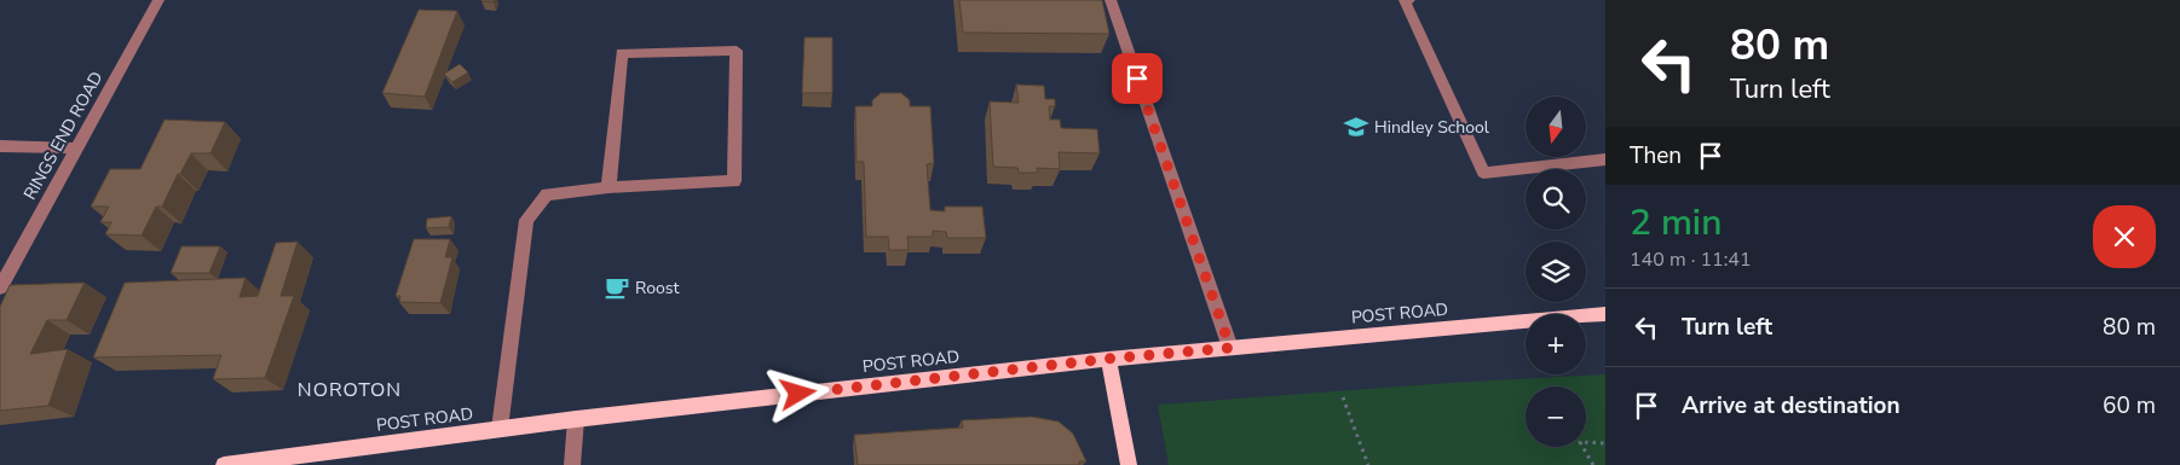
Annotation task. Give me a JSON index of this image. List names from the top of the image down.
{
  "streets": {
    "main road": ["POST ROAD"],
    "street": ["RINGS END ROAD"]
  },
  "districts": ["NOROTON"],
  "places": {
    "school or university": ["Hindley School"],
    "cafe": ["Roost"]
  },
  "north": "bottom",
  "page": {
    "turn": ["80 m", "Turn left"],
    "map_buttons": ["+", "−"],
    "then": "Then",
    "heading": ["2 min", "140 m · 11:41"],
    "list": [
      {
        "name": "Turn left",
        "value": "80 m"
      },
      {
        "name": "Arrive at destination",
        "value": "60 m"
      }
    ]
  }
}
